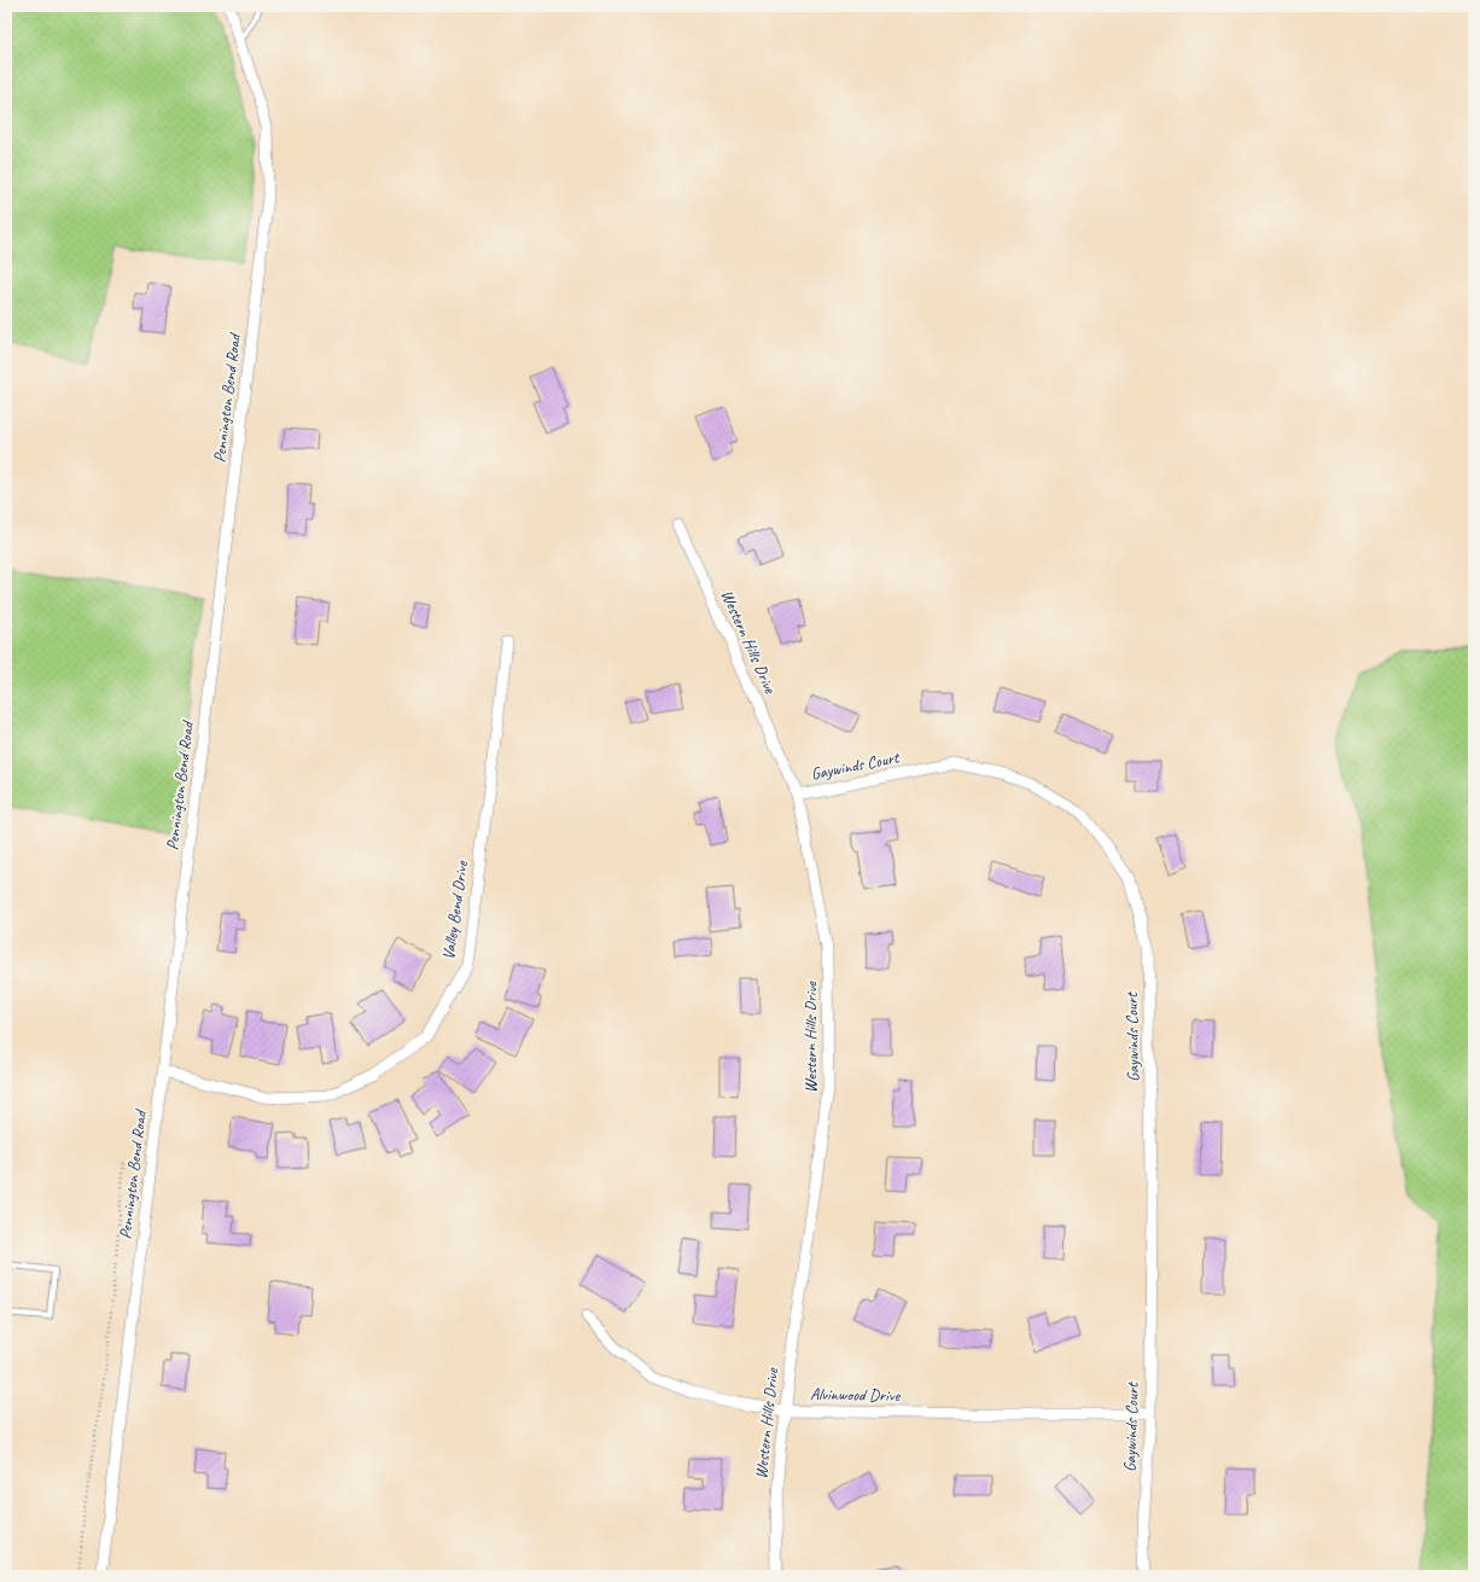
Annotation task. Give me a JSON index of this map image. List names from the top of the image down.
{
  "streets": {
    "street": [
      "Pennington Bend Road",
      "Western Hills Drive",
      "Gaywinds Court",
      "Valley Bend Drive",
      "Alvinwood Drive"
    ]
  },
  "crossings": [
    ["Pennington Bend Road", "Valley Bend Drive"],
    ["Western Hills Drive", "Gaywinds Court"],
    ["Western Hills Drive", "Alvinwood Drive"],
    ["Gaywinds Court", "Alvinwood Drive"]
  ]
}
